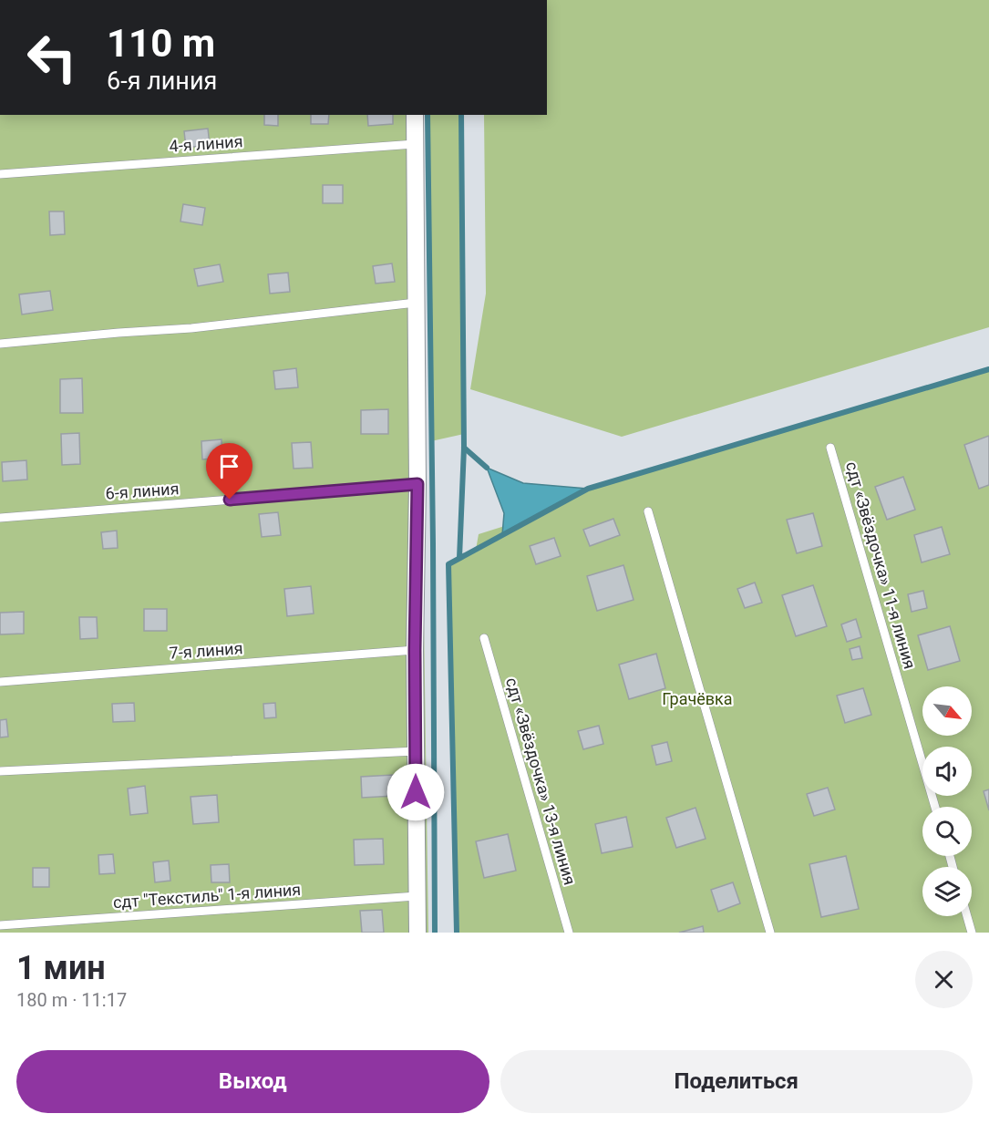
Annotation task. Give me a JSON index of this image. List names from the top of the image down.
{
  "streets": {
    "lane": [
      "4-я линия",
      "6-я линия",
      "сдт «Звёздочка» 11-я линия",
      "7-я линия",
      "сдт «Звёздочка» 13-я линия",
      "сдт \"Текстиль\" 1-я линия"
    ]
  },
  "parks": ["Грачёвка"],
  "north": "bottom right",
  "page": {
    "turn": ["110 m", "6-я линия"],
    "heading": ["1 мин", "180 m · 11:17"],
    "buttons": ["Выход", "Поделиться"]
  }
}
